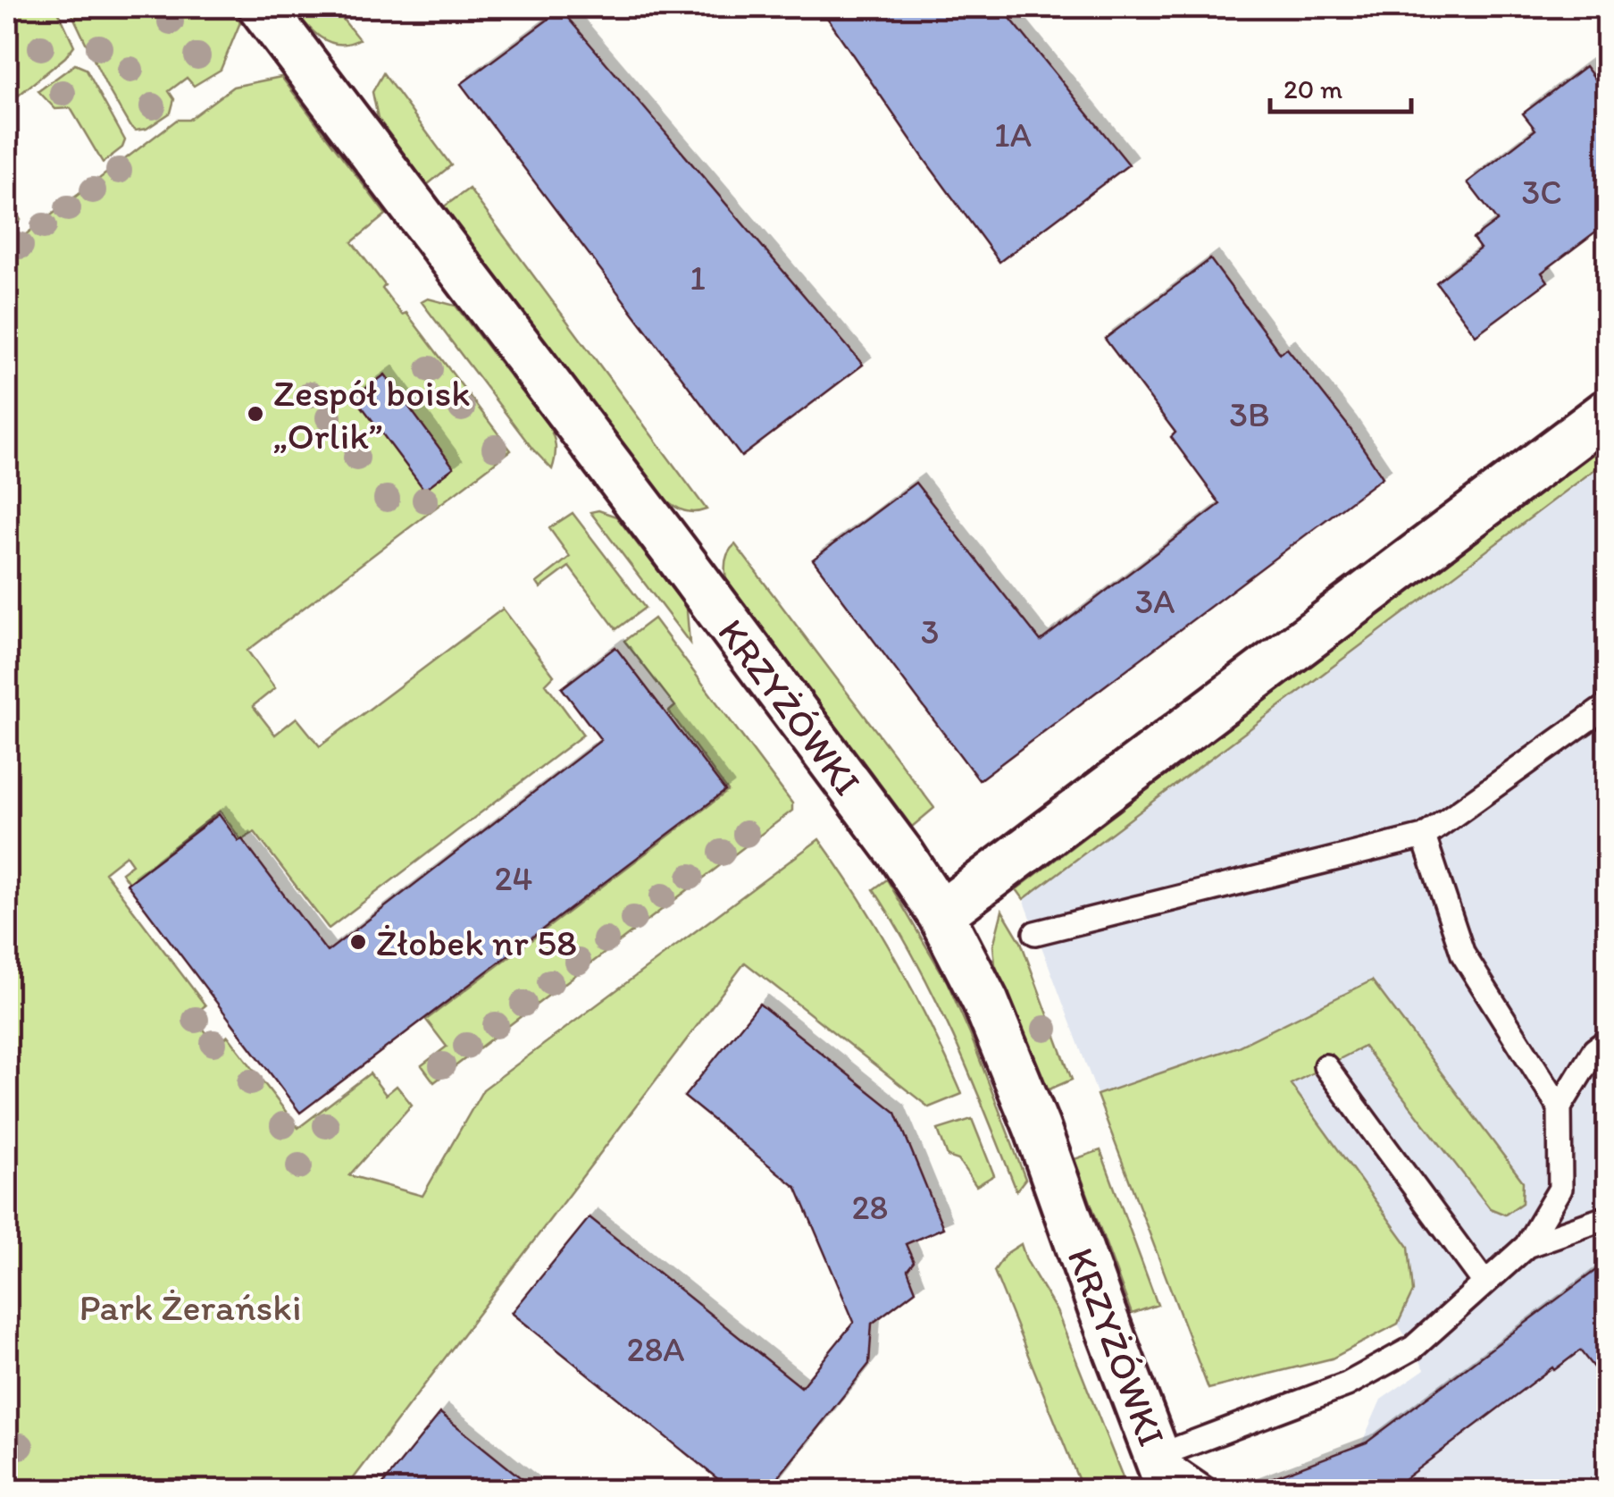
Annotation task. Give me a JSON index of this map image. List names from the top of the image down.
{
  "streets": {
    "street": ["KRZYŻÓWKI"]
  },
  "parks": ["Park Żerański"],
  "places": ["Zespół boisk „Orlik”", "Żłobek nr 58"],
  "house_numbers": [
    "1A",
    "3C",
    "1",
    "3B",
    "3A",
    "3",
    "24",
    "28",
    "28A"
  ],
  "scale_bar": "20 m"
}
